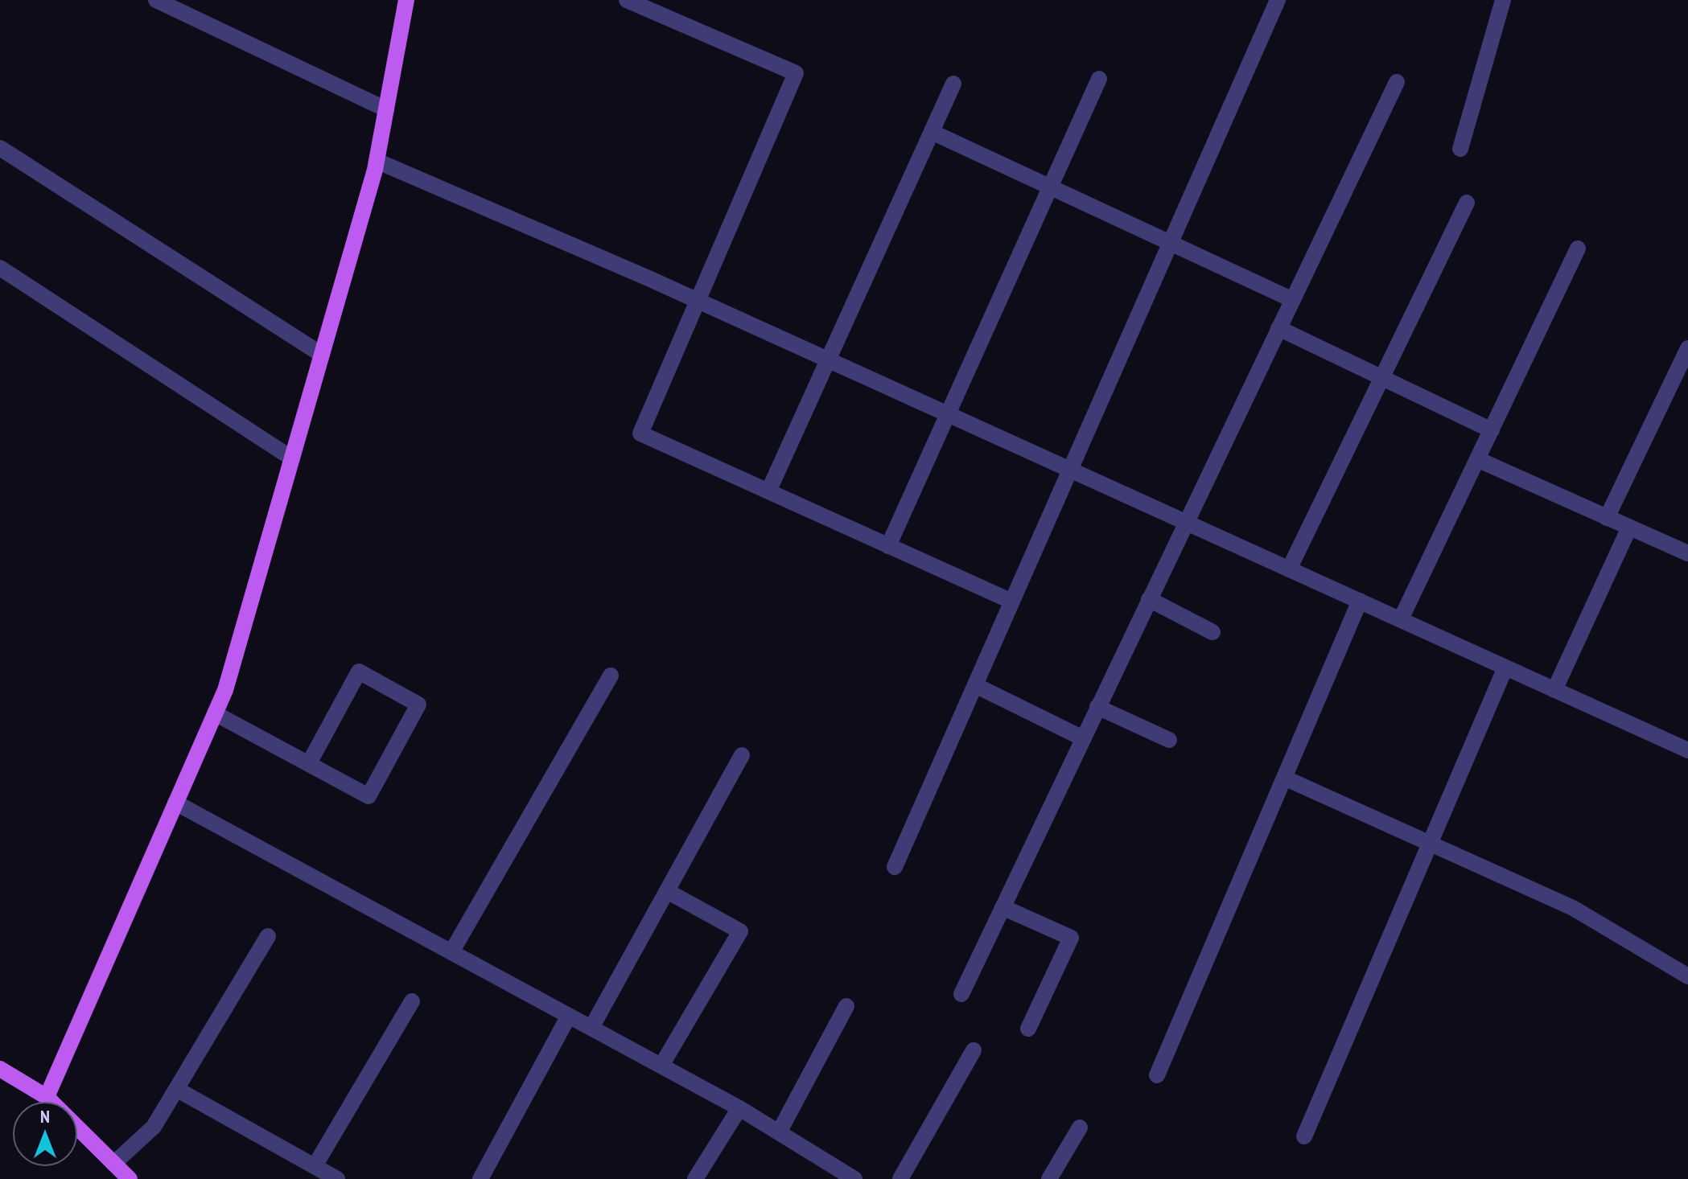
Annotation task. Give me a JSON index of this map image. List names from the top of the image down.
{
  "north": "top"
}
